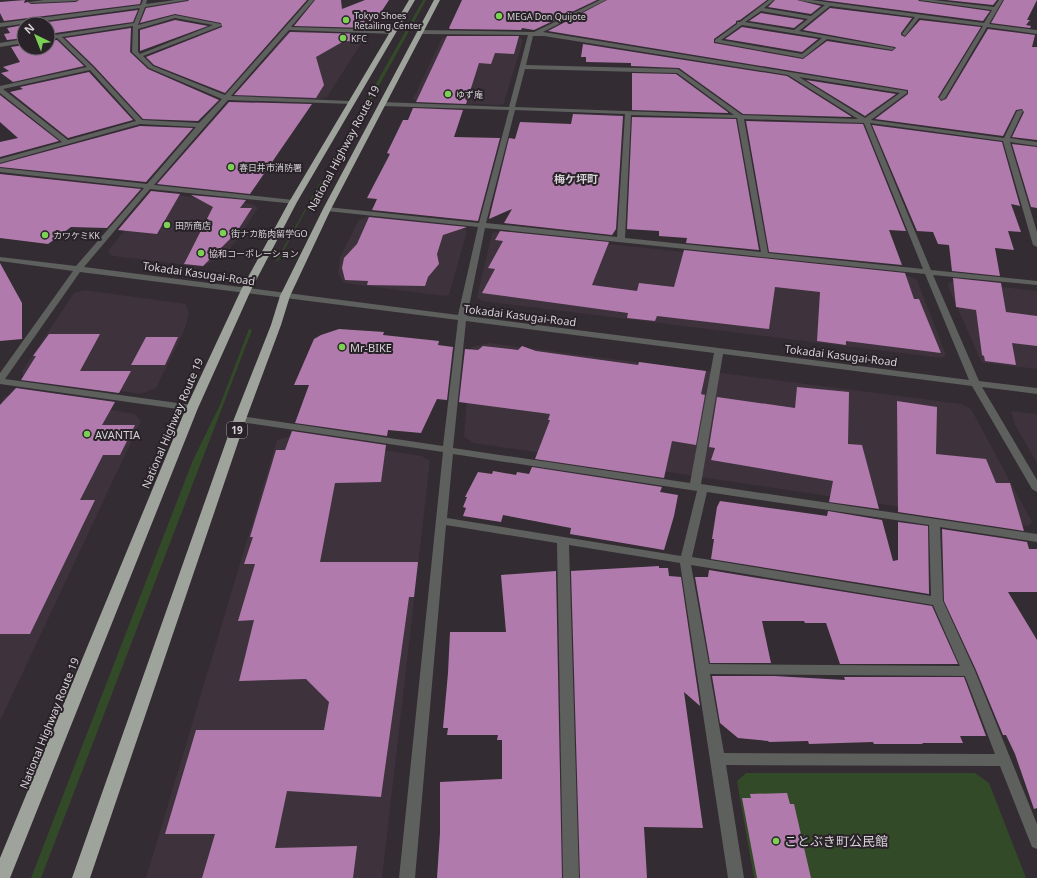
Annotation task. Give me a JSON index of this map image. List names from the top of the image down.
{
  "streets": {
    "highway": ["National Highway Route 19", "19"],
    "street": ["Tokadai Kasugai-Road"]
  },
  "crossings": [
    ["National Highway Route 19", "Tokadai Kasugai-Road"]
  ],
  "districts": ["梅ケ坪町"],
  "places": [
    "MEGA Don Quijote",
    "Tokyo Shoes Retailing Center",
    "KFC",
    "ゆず庵",
    "春日井市消防署",
    "田所商店",
    "街ナカ筋肉留学GO",
    "カワケミKK",
    "協和コーポレーション",
    "Mr-BIKE",
    "AVANTIA",
    "ことぶき町公民館"
  ],
  "north": "top left"
}
